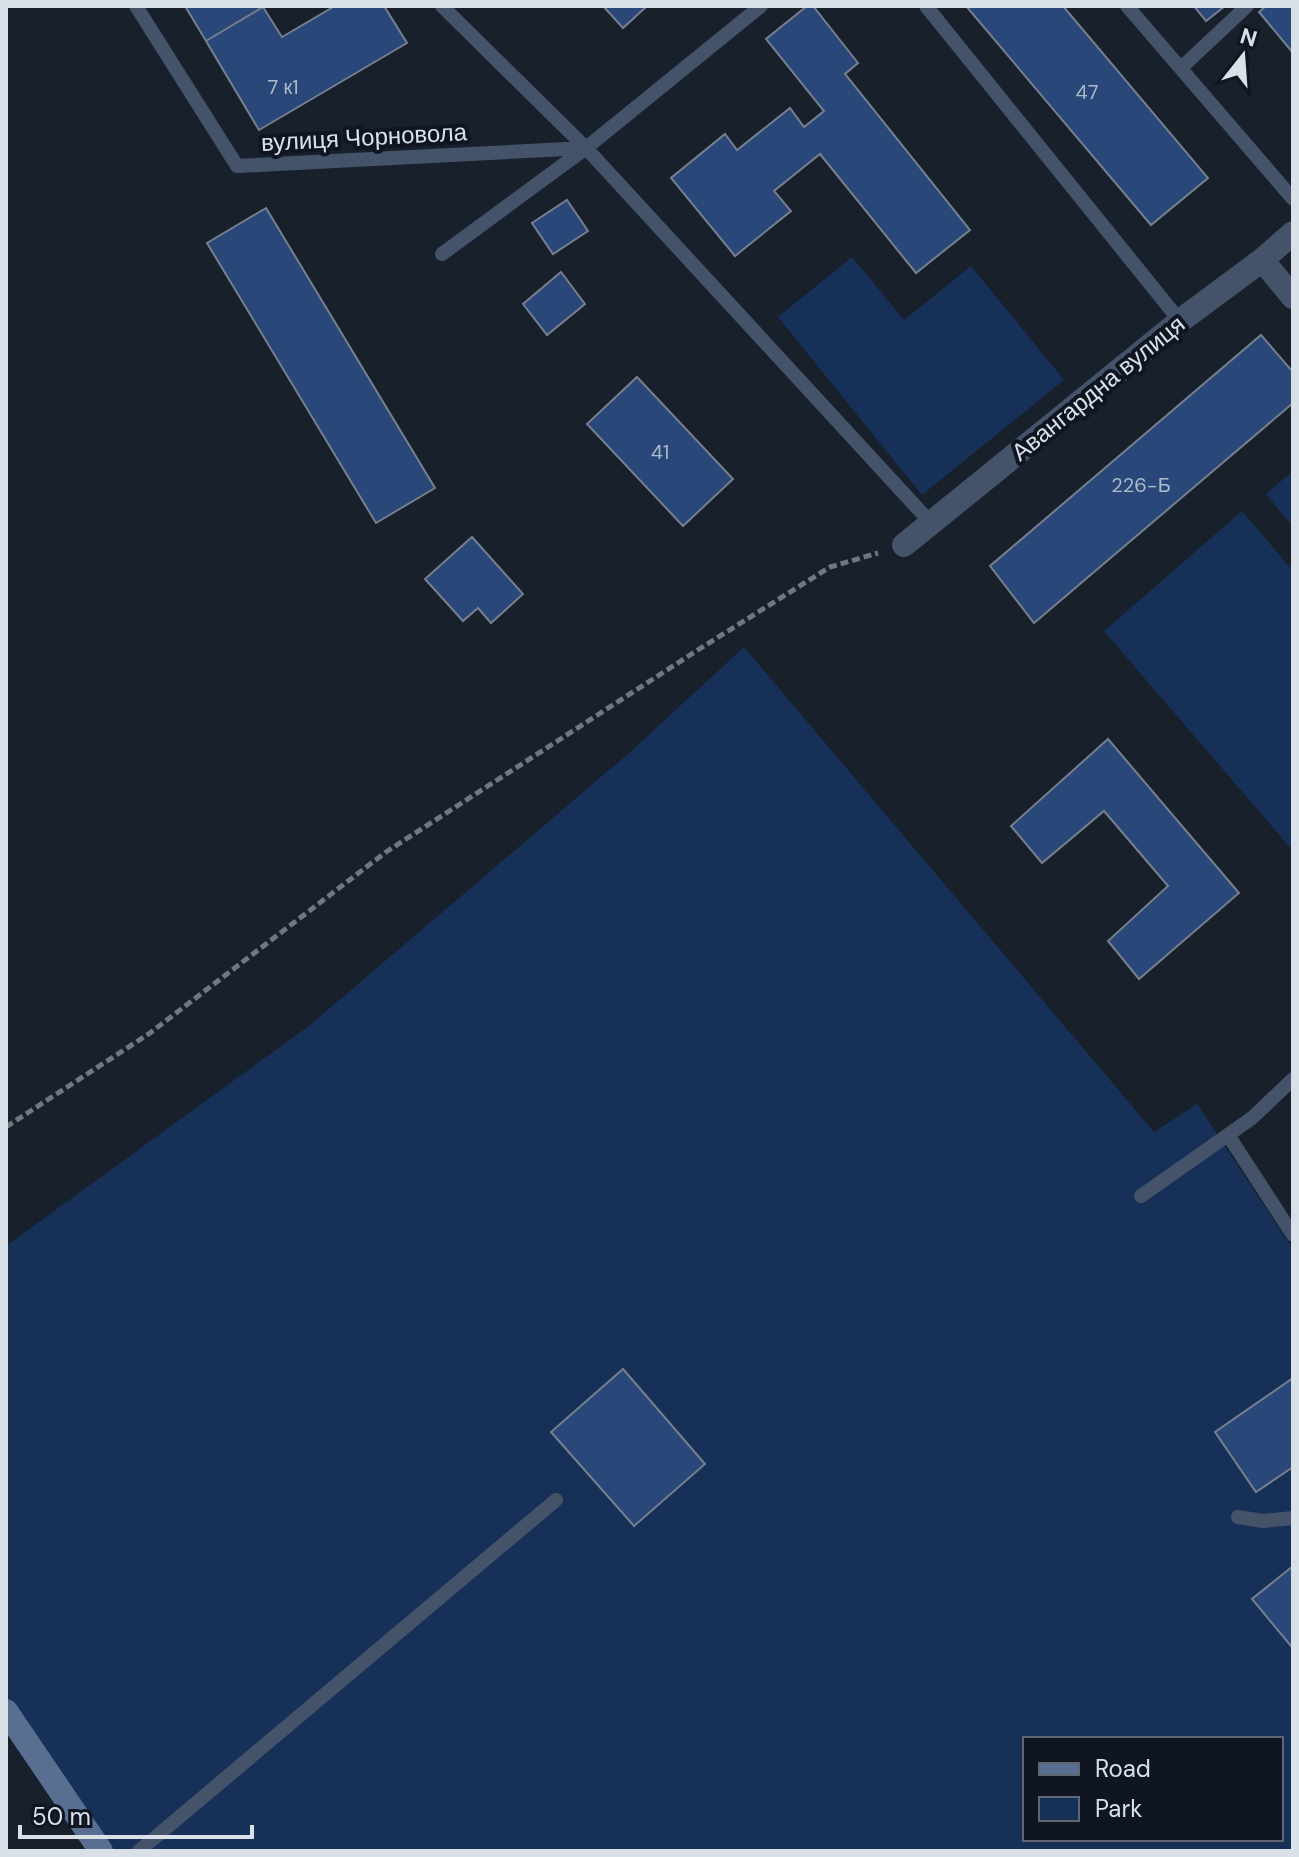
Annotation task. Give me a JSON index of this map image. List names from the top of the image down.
{
  "streets": {
    "street": ["Авангардна вулиця"],
    "lane": ["вулиця Чорновола"]
  },
  "house_numbers": [
    "7 к1",
    "47",
    "41",
    "226-Б"
  ],
  "legend": ["Road", "Park"],
  "scale_bar": "50 m",
  "north": "top"
}
